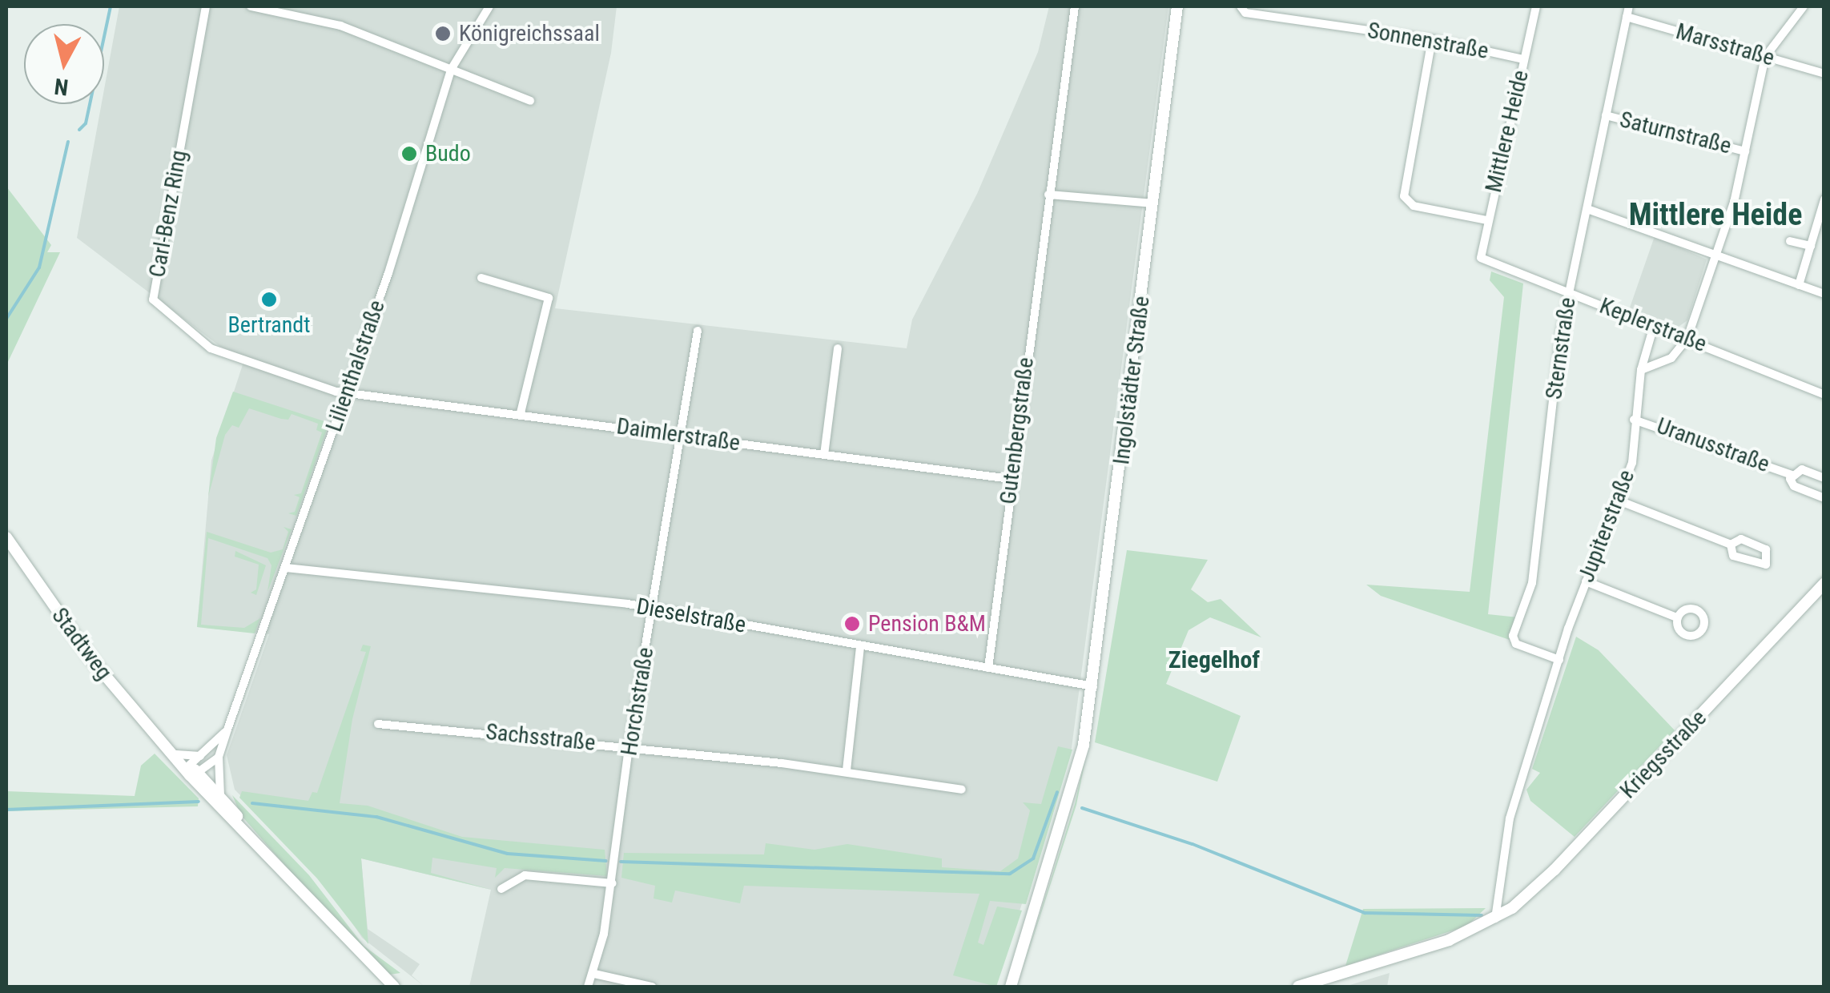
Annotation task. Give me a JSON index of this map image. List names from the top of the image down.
{
  "streets": {
    "main road": ["Ingolstädter Straße", "Stadtweg", "Kriegsstraße"],
    "street": [
      "Sonnenstraße",
      "Marsstraße",
      "Mittlere Heide",
      "Saturnstraße",
      "Carl-Benz Ring",
      "Keplerstraße",
      "Sternstraße",
      "Lilienthalstraße",
      "Gutenbergstraße",
      "Daimlerstraße",
      "Uranusstraße",
      "Jupiterstraße",
      "Dieselstraße",
      "Horchstraße",
      "Sachsstraße"
    ]
  },
  "crossings": [
    ["Sonnenstraße", "Mittlere Heide"],
    ["Marsstraße", "Sternstraße"],
    ["Mittlere Heide", "Keplerstraße"],
    ["Saturnstraße", "Sternstraße"],
    ["Carl-Benz Ring", "Lilienthalstraße"],
    ["Carl-Benz Ring", "Daimlerstraße"],
    ["Keplerstraße", "Sternstraße"],
    ["Keplerstraße", "Jupiterstraße"],
    ["Sternstraße", "Jupiterstraße"],
    ["Lilienthalstraße", "Daimlerstraße"],
    ["Lilienthalstraße", "Dieselstraße"],
    ["Lilienthalstraße", "Stadtweg"],
    ["Ingolstädter Straße", "Dieselstraße"],
    ["Gutenbergstraße", "Daimlerstraße"],
    ["Gutenbergstraße", "Dieselstraße"],
    ["Daimlerstraße", "Horchstraße"],
    ["Uranusstraße", "Jupiterstraße"],
    ["Jupiterstraße", "Kriegsstraße"],
    ["Dieselstraße", "Horchstraße"],
    ["Horchstraße", "Sachsstraße"]
  ],
  "districts": ["Mittlere Heide", "Ziegelhof"],
  "places": [
    "Königreichssaal",
    "Budo",
    "Bertrandt",
    "Pension B&M"
  ],
  "north": "bottom"
}
